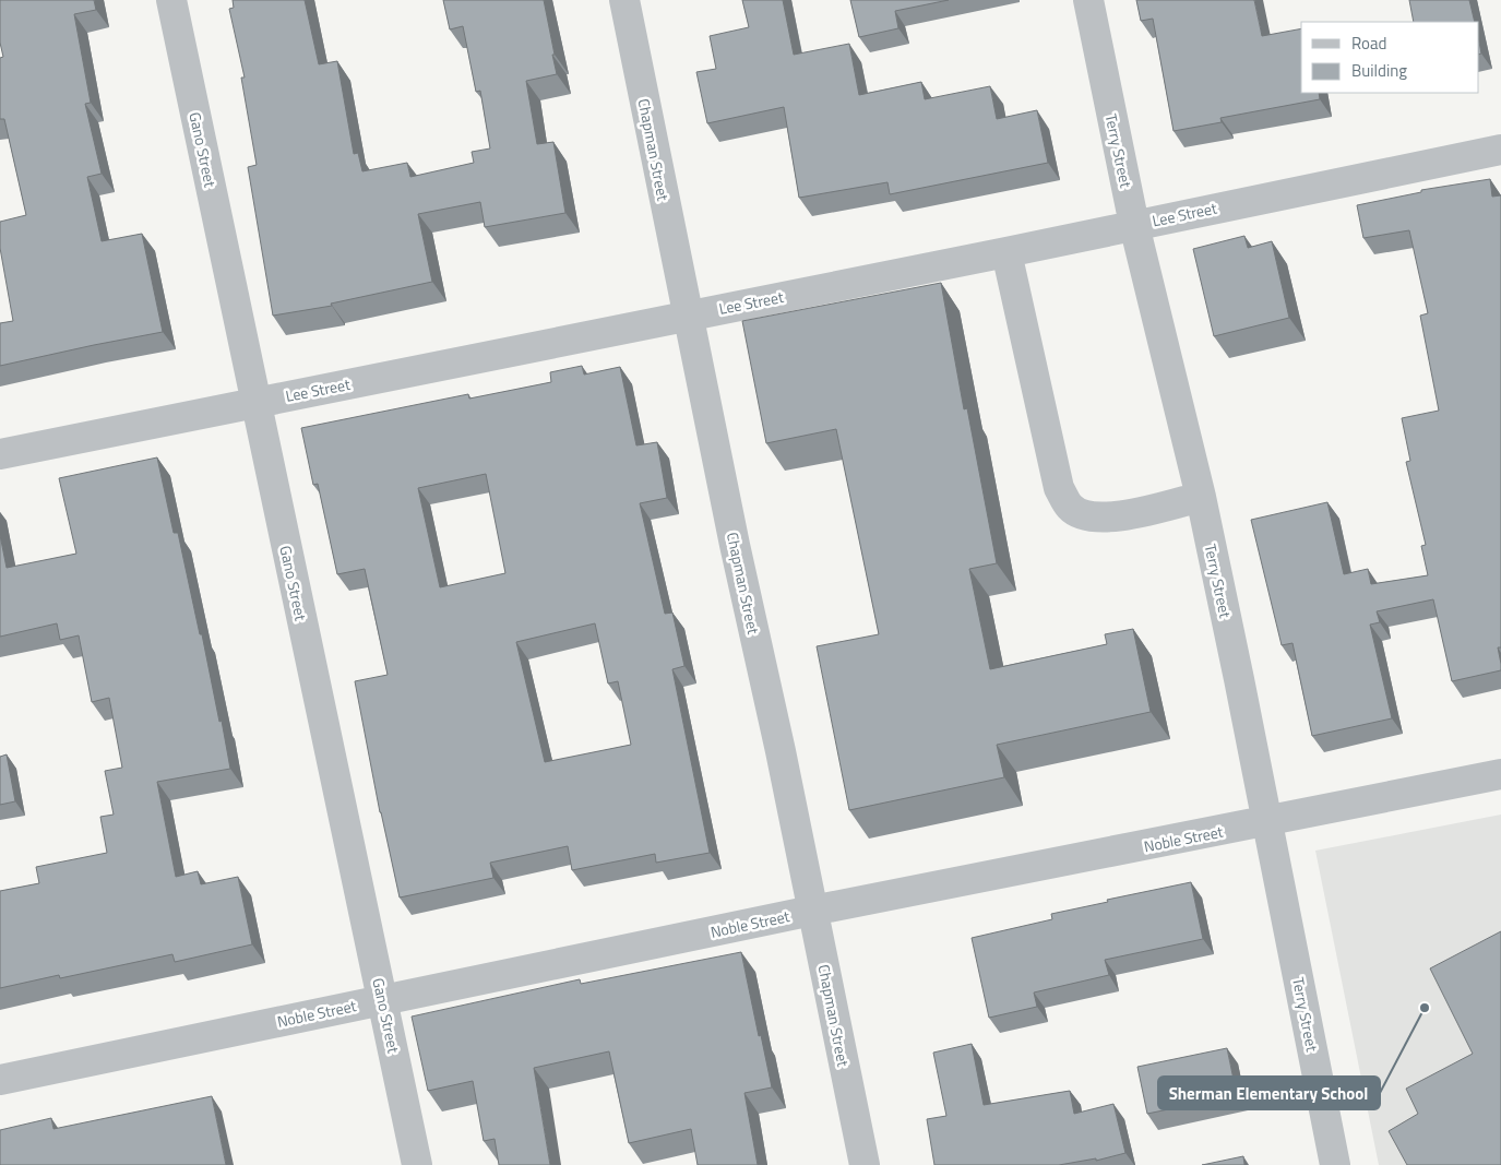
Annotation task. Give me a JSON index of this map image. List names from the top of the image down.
{
  "streets": {
    "street": [
      "Gano Street",
      "Chapman Street",
      "Terry Street",
      "Lee Street",
      "Noble Street"
    ]
  },
  "crossings": [
    ["Gano Street", "Lee Street"],
    ["Gano Street", "Noble Street"],
    ["Chapman Street", "Lee Street"],
    ["Chapman Street", "Noble Street"],
    ["Terry Street", "Lee Street"],
    ["Terry Street", "Noble Street"]
  ],
  "places": ["Sherman Elementary School"],
  "legend": ["Road", "Building"]
}
